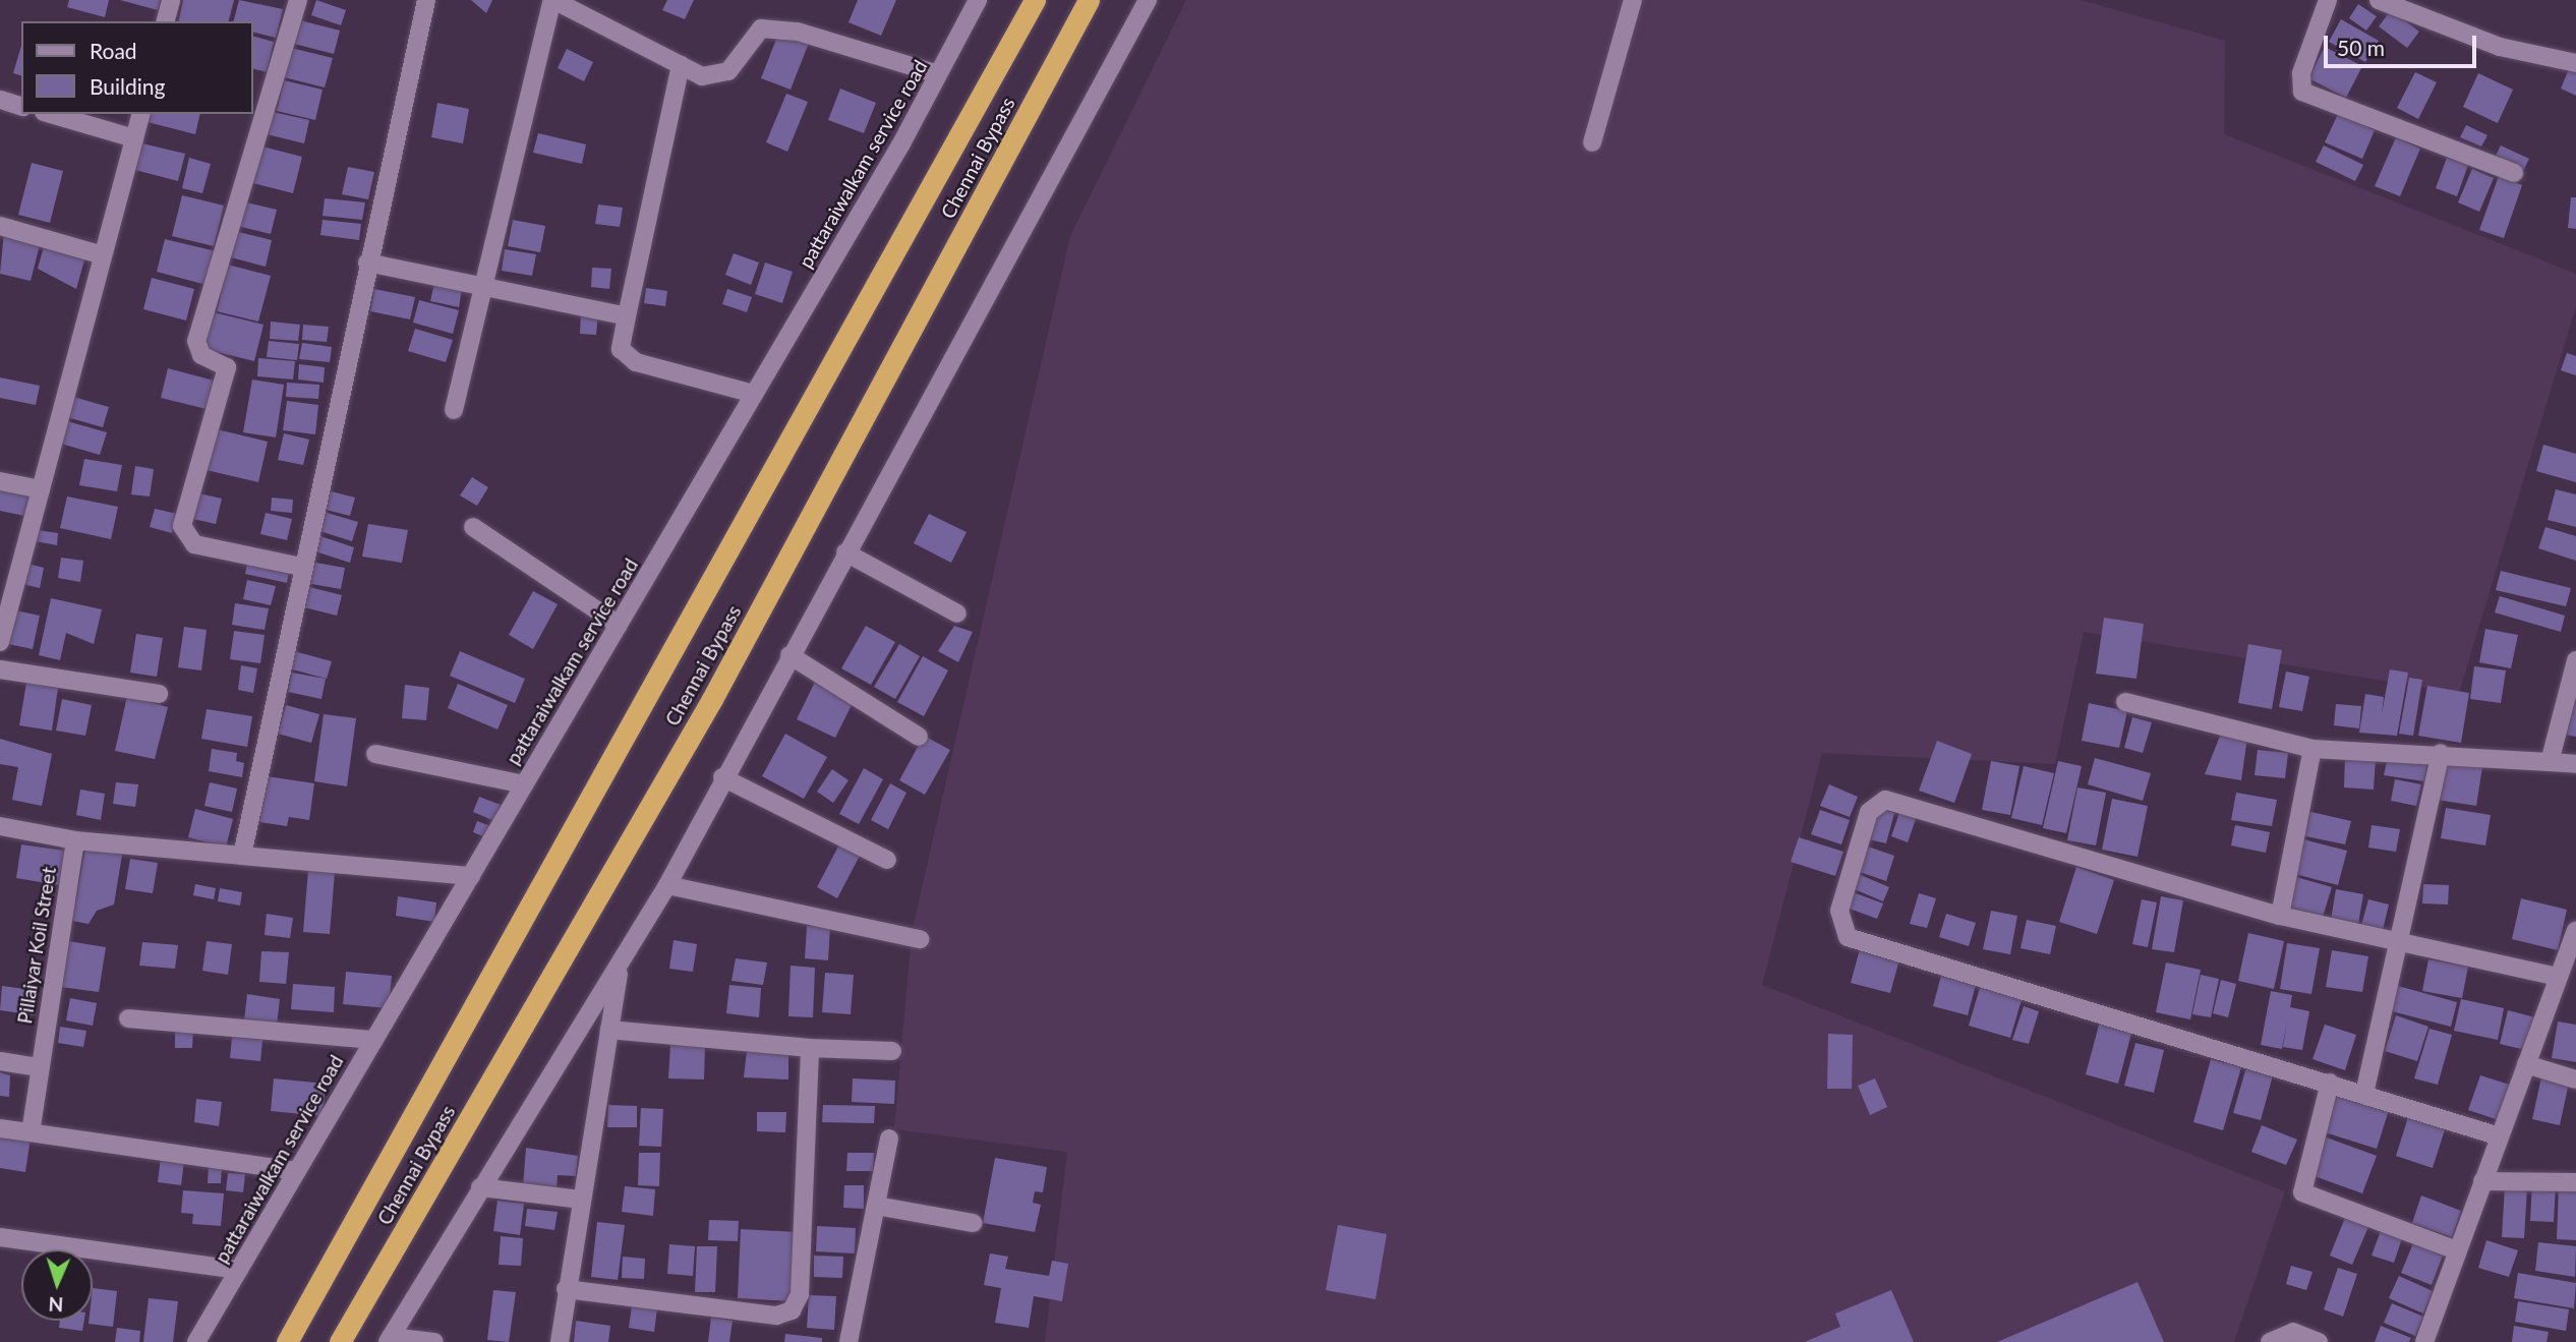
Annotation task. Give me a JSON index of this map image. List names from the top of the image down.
{
  "streets": {
    "highway": ["Chennai Bypass"],
    "street": ["pattaraiwalkam service road", "Pillaiyar Koil Street"]
  },
  "legend": ["Road", "Building"],
  "scale_bar": "50 m",
  "north": "bottom"
}
